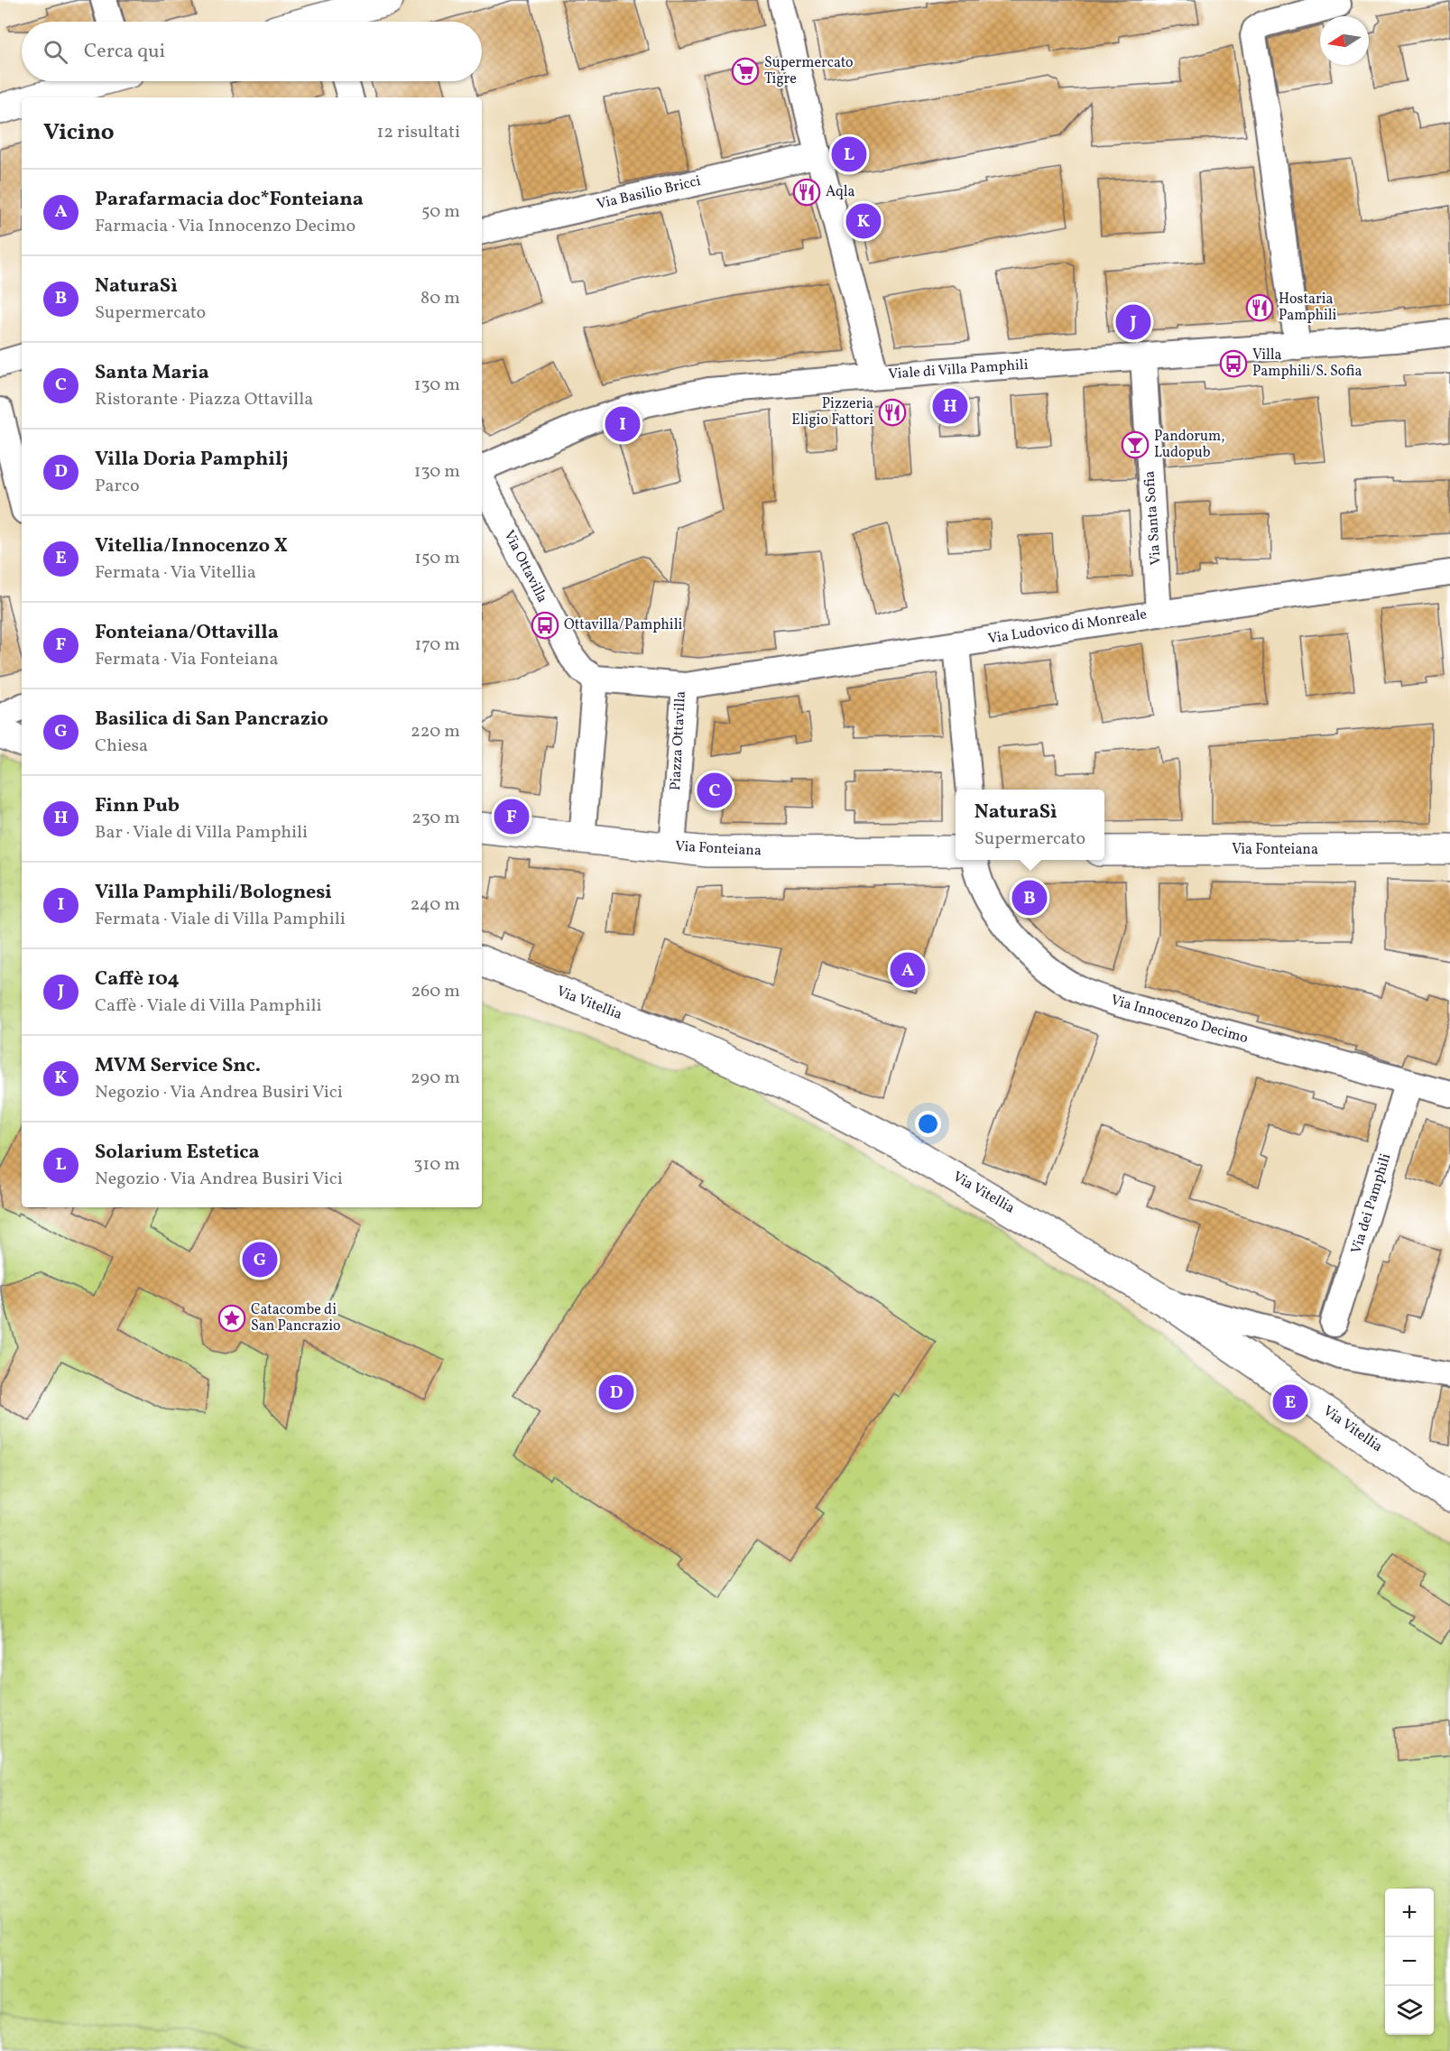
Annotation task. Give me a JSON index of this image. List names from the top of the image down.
{
  "streets": {
    "street": [
      "Via Basilio Bricci",
      "Viale di Villa Pamphili",
      "Via Santa Sofia",
      "Via Ottavilla",
      "Via Ludovico di Monreale",
      "Piazza Ottavilla",
      "Via Fonteiana",
      "Via Vitellia",
      "Via Innocenzo Decimo",
      "Via dei Pamphili"
    ]
  },
  "crossings": [
    ["Viale di Villa Pamphili", "Via Santa Sofia"],
    ["Via Santa Sofia", "Via Ludovico di Monreale"],
    ["Via Ottavilla", "Piazza Ottavilla"],
    ["Via Ludovico di Monreale", "Piazza Ottavilla"],
    ["Piazza Ottavilla", "Via Fonteiana"],
    ["Via Innocenzo Decimo", "Via dei Pamphili"]
  ],
  "places": {
    "supermarket": ["Supermercato Tigre"],
    "restaurant": ["Aqla", "Hostaria Pamphili", "Pizzeria Eligio Fattori"],
    "bus stop": ["Villa Pamphili/S. Sofia", "Ottavilla/Pamphili"],
    "bar": ["Pandorum, Ludopub"],
    "place": ["Catacombe di San Pancrazio"]
  },
  "north": "left",
  "page": {
    "search": "Cerca qui",
    "heading": ["Vicino", "12 risultati"],
    "pins": [
      "L",
      "K",
      "J",
      "H",
      "I",
      "C",
      "F",
      "B",
      "A",
      "G",
      "D",
      "E"
    ],
    "list": [
      {
        "mark": "A",
        "name": "Parafarmacia doc*Fonteiana",
        "note": "Farmacia · Via Innocenzo Decimo",
        "value": "50 m"
      },
      {
        "mark": "B",
        "name": "NaturaSì",
        "note": "Supermercato",
        "value": "80 m"
      },
      {
        "mark": "C",
        "name": "Santa Maria",
        "note": "Ristorante · Piazza Ottavilla",
        "value": "130 m"
      },
      {
        "mark": "D",
        "name": "Villa Doria Pamphilj",
        "note": "Parco",
        "value": "130 m"
      },
      {
        "mark": "E",
        "name": "Vitellia/Innocenzo X",
        "note": "Fermata · Via Vitellia",
        "value": "150 m"
      },
      {
        "mark": "F",
        "name": "Fonteiana/Ottavilla",
        "note": "Fermata · Via Fonteiana",
        "value": "170 m"
      },
      {
        "mark": "G",
        "name": "Basilica di San Pancrazio",
        "note": "Chiesa",
        "value": "220 m"
      },
      {
        "mark": "H",
        "name": "Finn Pub",
        "note": "Bar · Viale di Villa Pamphili",
        "value": "230 m"
      },
      {
        "mark": "I",
        "name": "Villa Pamphili/Bolognesi",
        "note": "Fermata · Viale di Villa Pamphili",
        "value": "240 m"
      },
      {
        "mark": "J",
        "name": "Caffè 104",
        "note": "Caffè · Viale di Villa Pamphili",
        "value": "260 m"
      },
      {
        "mark": "K",
        "name": "MVM Service Snc.",
        "note": "Negozio · Via Andrea Busiri Vici",
        "value": "290 m"
      },
      {
        "mark": "L",
        "name": "Solarium Estetica",
        "note": "Negozio · Via Andrea Busiri Vici",
        "value": "310 m"
      }
    ],
    "popup": ["NaturaSì", "Supermercato"],
    "map_buttons": ["+", "−"]
  }
}
